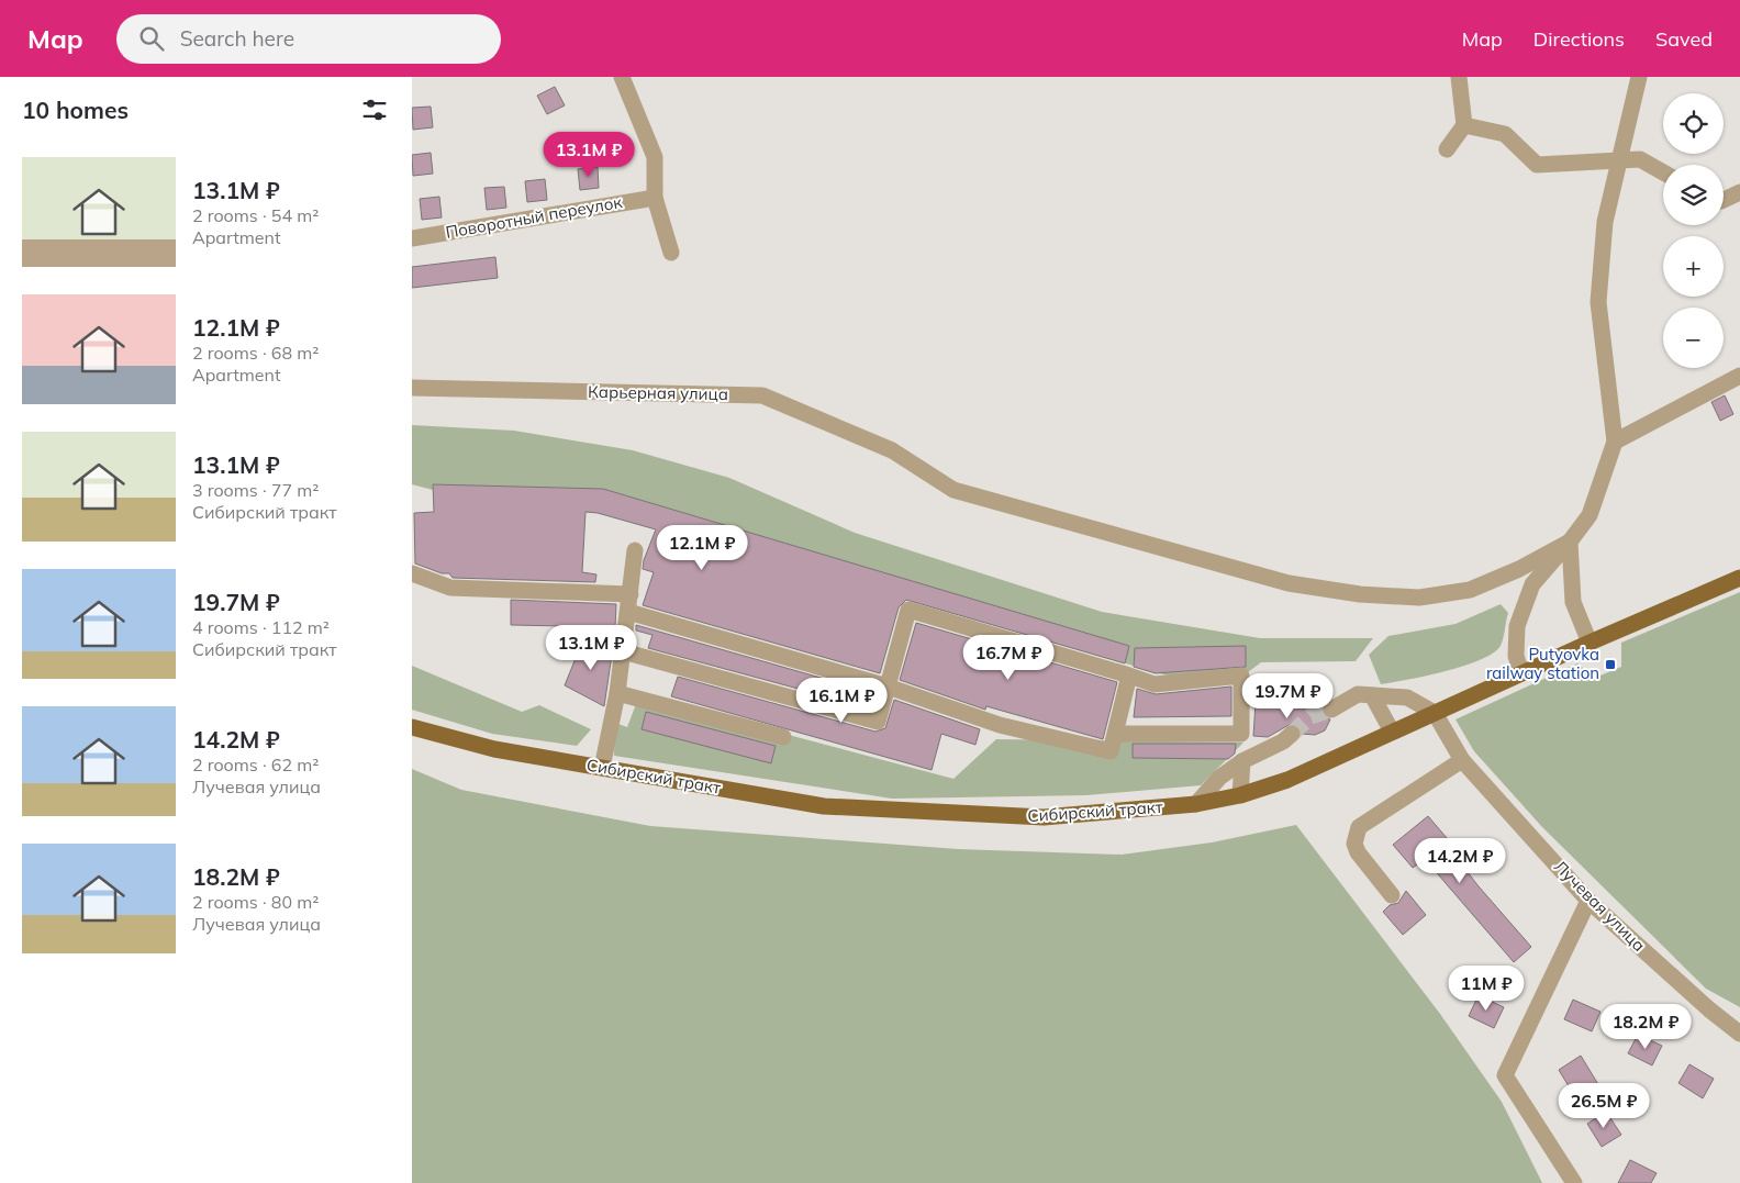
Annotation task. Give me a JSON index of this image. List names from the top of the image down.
{
  "streets": {
    "main road": ["Сибирский тракт"],
    "street": ["Поворотный переулок", "Карьерная улица", "Лучевая улица"]
  },
  "crossings": [
    ["Сибирский тракт", "Лучевая улица"]
  ],
  "places": {
    "transit": ["Putyovka railway station"]
  },
  "page": {
    "header": "Map",
    "search": "Search here",
    "nav": ["Map", "Directions", "Saved"],
    "heading": "10 homes",
    "map_buttons": ["+", "−"],
    "price": [
      "13.1M ₽",
      "12.1M ₽",
      "13.1M ₽",
      "16.7M ₽",
      "19.7M ₽",
      "16.1M ₽",
      "14.2M ₽",
      "11M ₽",
      "18.2M ₽",
      "26.5M ₽"
    ],
    "list": [
      {
        "name": "13.1M ₽",
        "note": "2 rooms · 54 m² · Apartment"
      },
      {
        "name": "12.1M ₽",
        "note": "2 rooms · 68 m² · Apartment"
      },
      {
        "name": "13.1M ₽",
        "note": "3 rooms · 77 m² · Сибирский тракт"
      },
      {
        "name": "19.7M ₽",
        "note": "4 rooms · 112 m² · Сибирский тракт"
      },
      {
        "name": "14.2M ₽",
        "note": "2 rooms · 62 m² · Лучевая улица"
      },
      {
        "name": "18.2M ₽",
        "note": "2 rooms · 80 m² · Лучевая улица"
      }
    ]
  }
}
